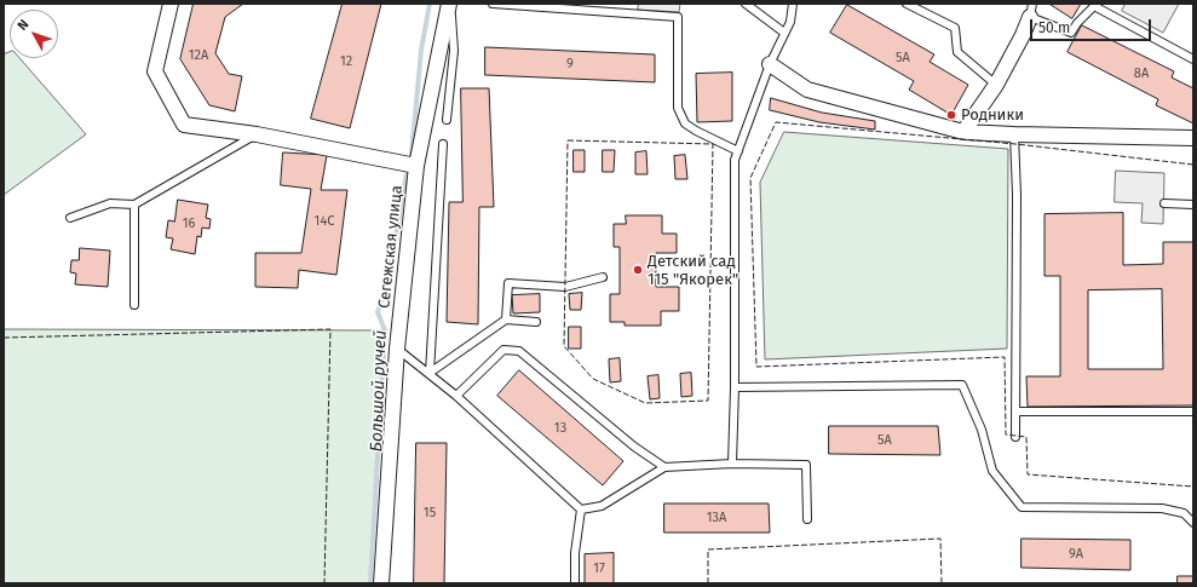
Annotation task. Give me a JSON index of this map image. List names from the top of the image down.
{
  "streets": {
    "street": ["Сегежская улица"]
  },
  "water": ["Большой ручей"],
  "places": ["Родники", "Детский сад 115 \"Якорек\""],
  "house_numbers": [
    "12А",
    "5А",
    "12",
    "9",
    "8А",
    "14С",
    "16",
    "13",
    "5А",
    "15",
    "13А",
    "9А",
    "17"
  ],
  "scale_bar": "50 m",
  "north": "top left"
}
